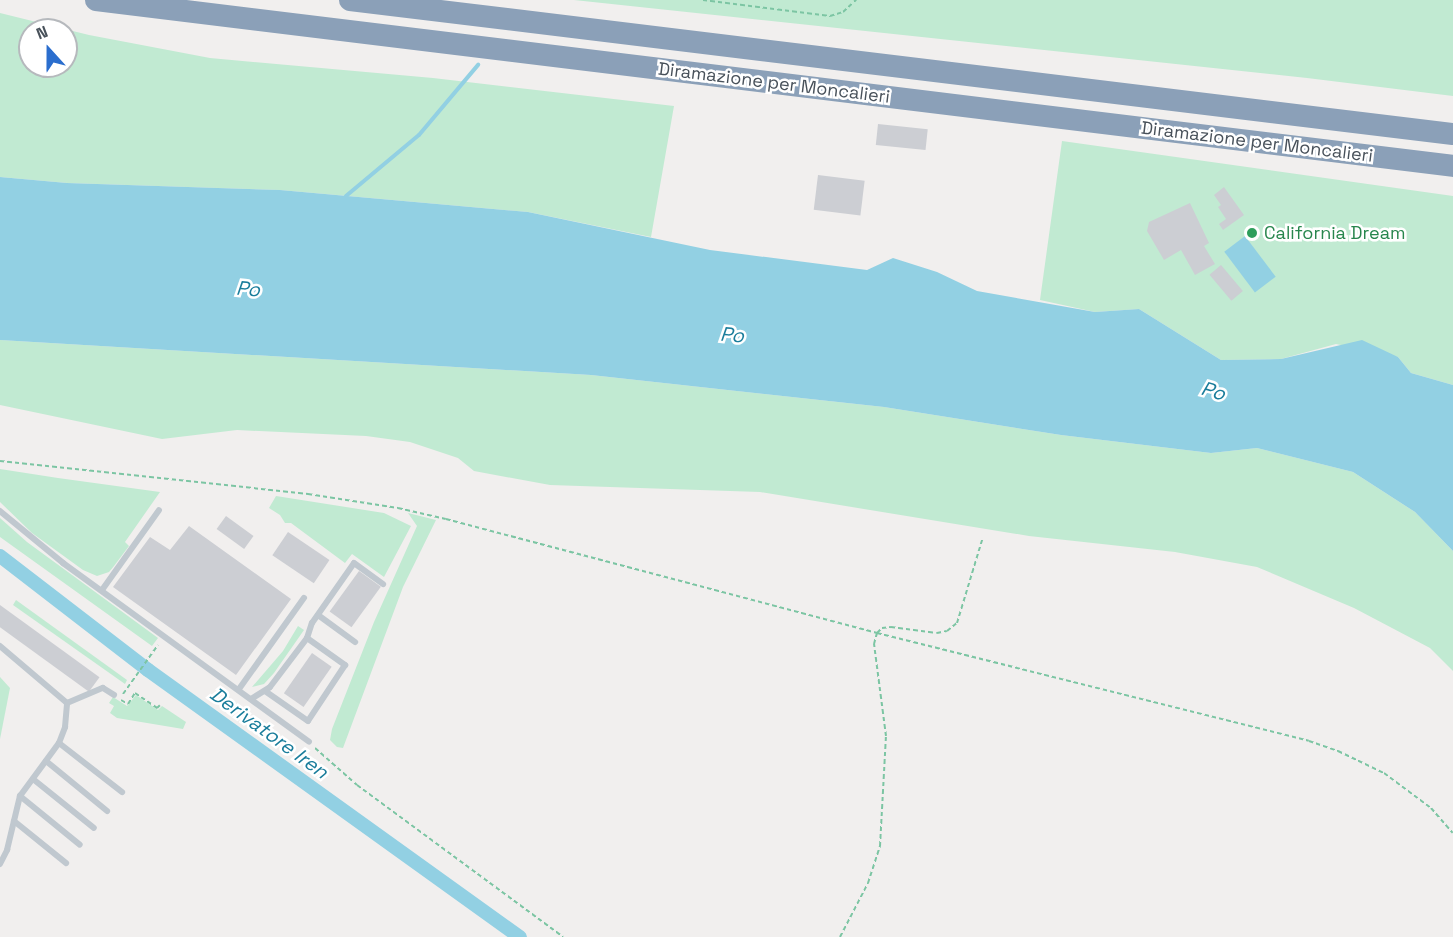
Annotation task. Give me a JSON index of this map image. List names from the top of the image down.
{
  "streets": {
    "highway": ["Diramazione per Moncalieri"]
  },
  "water": ["Po", "Derivatore Iren"],
  "places": ["California Dream"],
  "north": "top"
}
